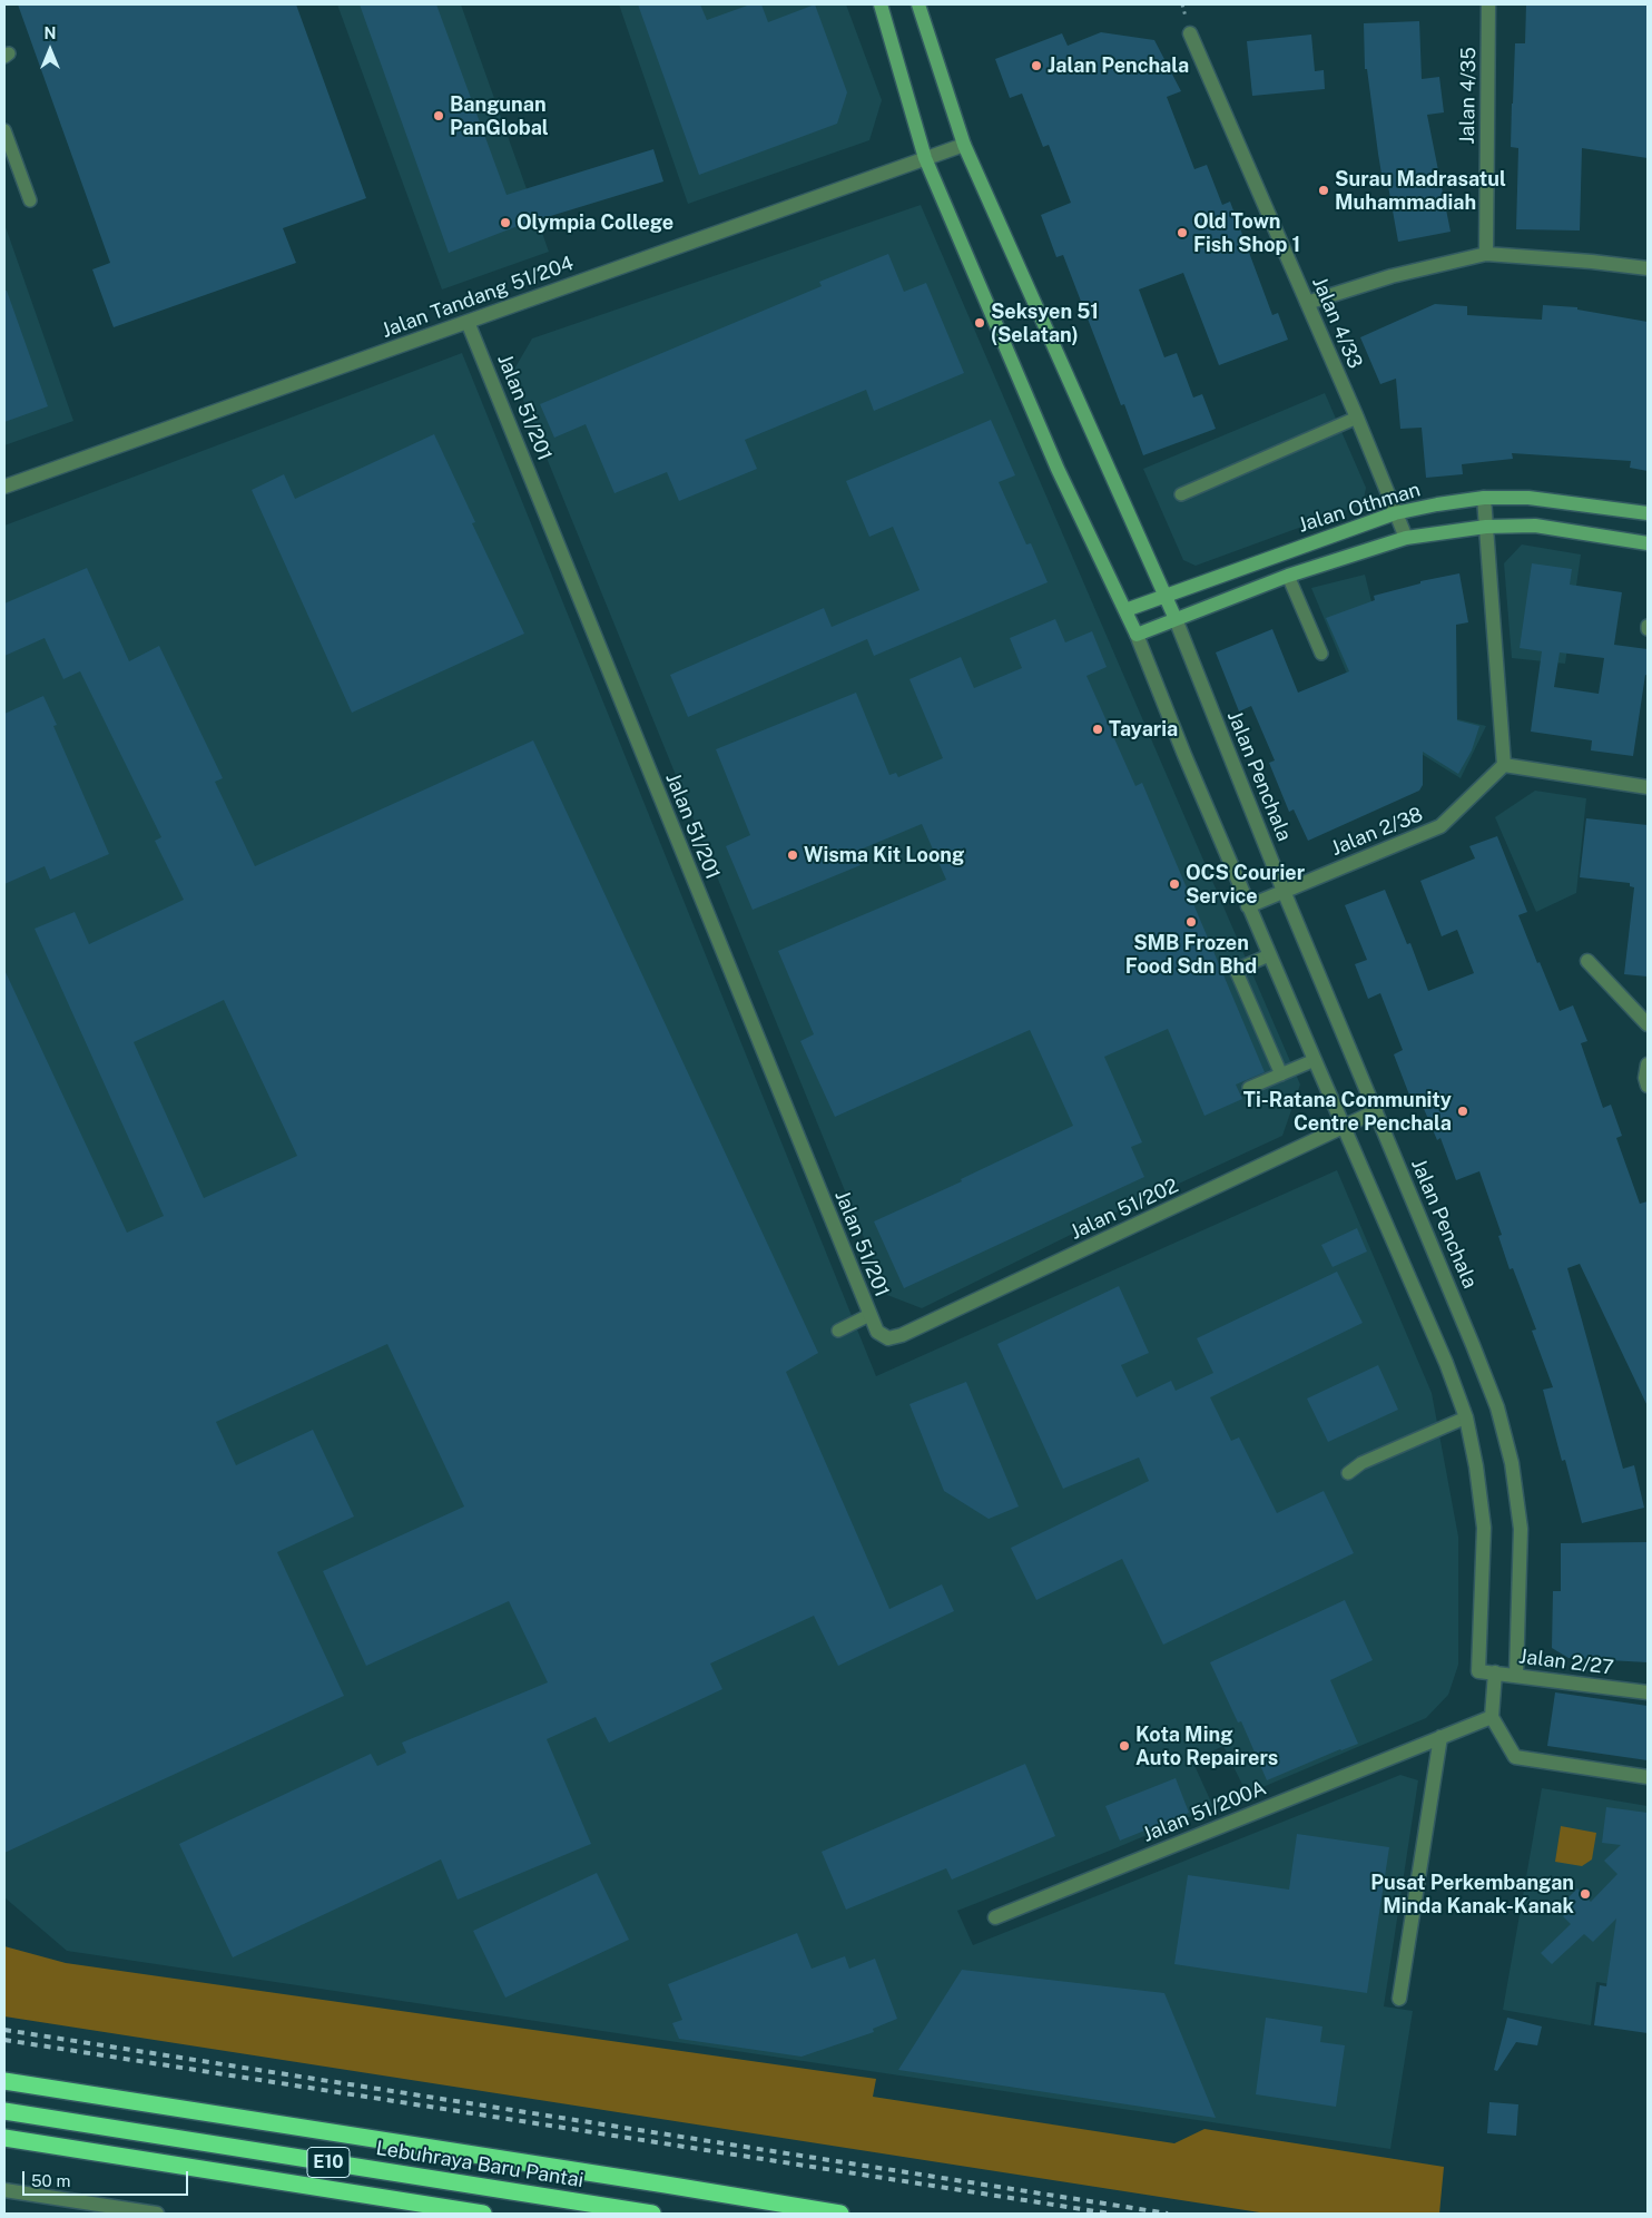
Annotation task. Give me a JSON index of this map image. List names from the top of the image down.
{
  "streets": {
    "highway": ["E10", "Lebuhraya Baru Pantai"],
    "main road": ["Jalan Othman", "Jalan Penchala"],
    "street": [
      "Jalan 4/35",
      "Jalan Tandang 51/204",
      "Jalan 4/33",
      "Jalan 51/201",
      "Jalan 2/38",
      "Jalan 51/202",
      "Jalan 2/27",
      "Jalan 51/200A"
    ]
  },
  "crossings": [
    ["Jalan Tandang 51/204", "Jalan 51/201"],
    ["Jalan Tandang 51/204", "Jalan Penchala"],
    ["Jalan 4/33", "Jalan Othman"],
    ["Jalan 51/201", "Jalan 51/202"],
    ["Jalan Othman", "Jalan Penchala"],
    ["Jalan Penchala", "Jalan 2/38"],
    ["Jalan Penchala", "Jalan 51/202"],
    ["Jalan Penchala", "Jalan 2/27"]
  ],
  "places": [
    "Jalan Penchala",
    "Bangunan PanGlobal",
    "Surau Madrasatul Muhammadiah",
    "Olympia College",
    "Old Town Fish Shop 1",
    "Seksyen 51 (Selatan)",
    "Tayaria",
    "Wisma Kit Loong",
    "OCS Courier Service",
    "SMB Frozen Food Sdn Bhd",
    "Ti-Ratana Community Centre Penchala",
    "Kota Ming Auto Repairers",
    "Pusat Perkembangan Minda Kanak-Kanak"
  ],
  "scale_bar": "50 m",
  "north": "top"
}
